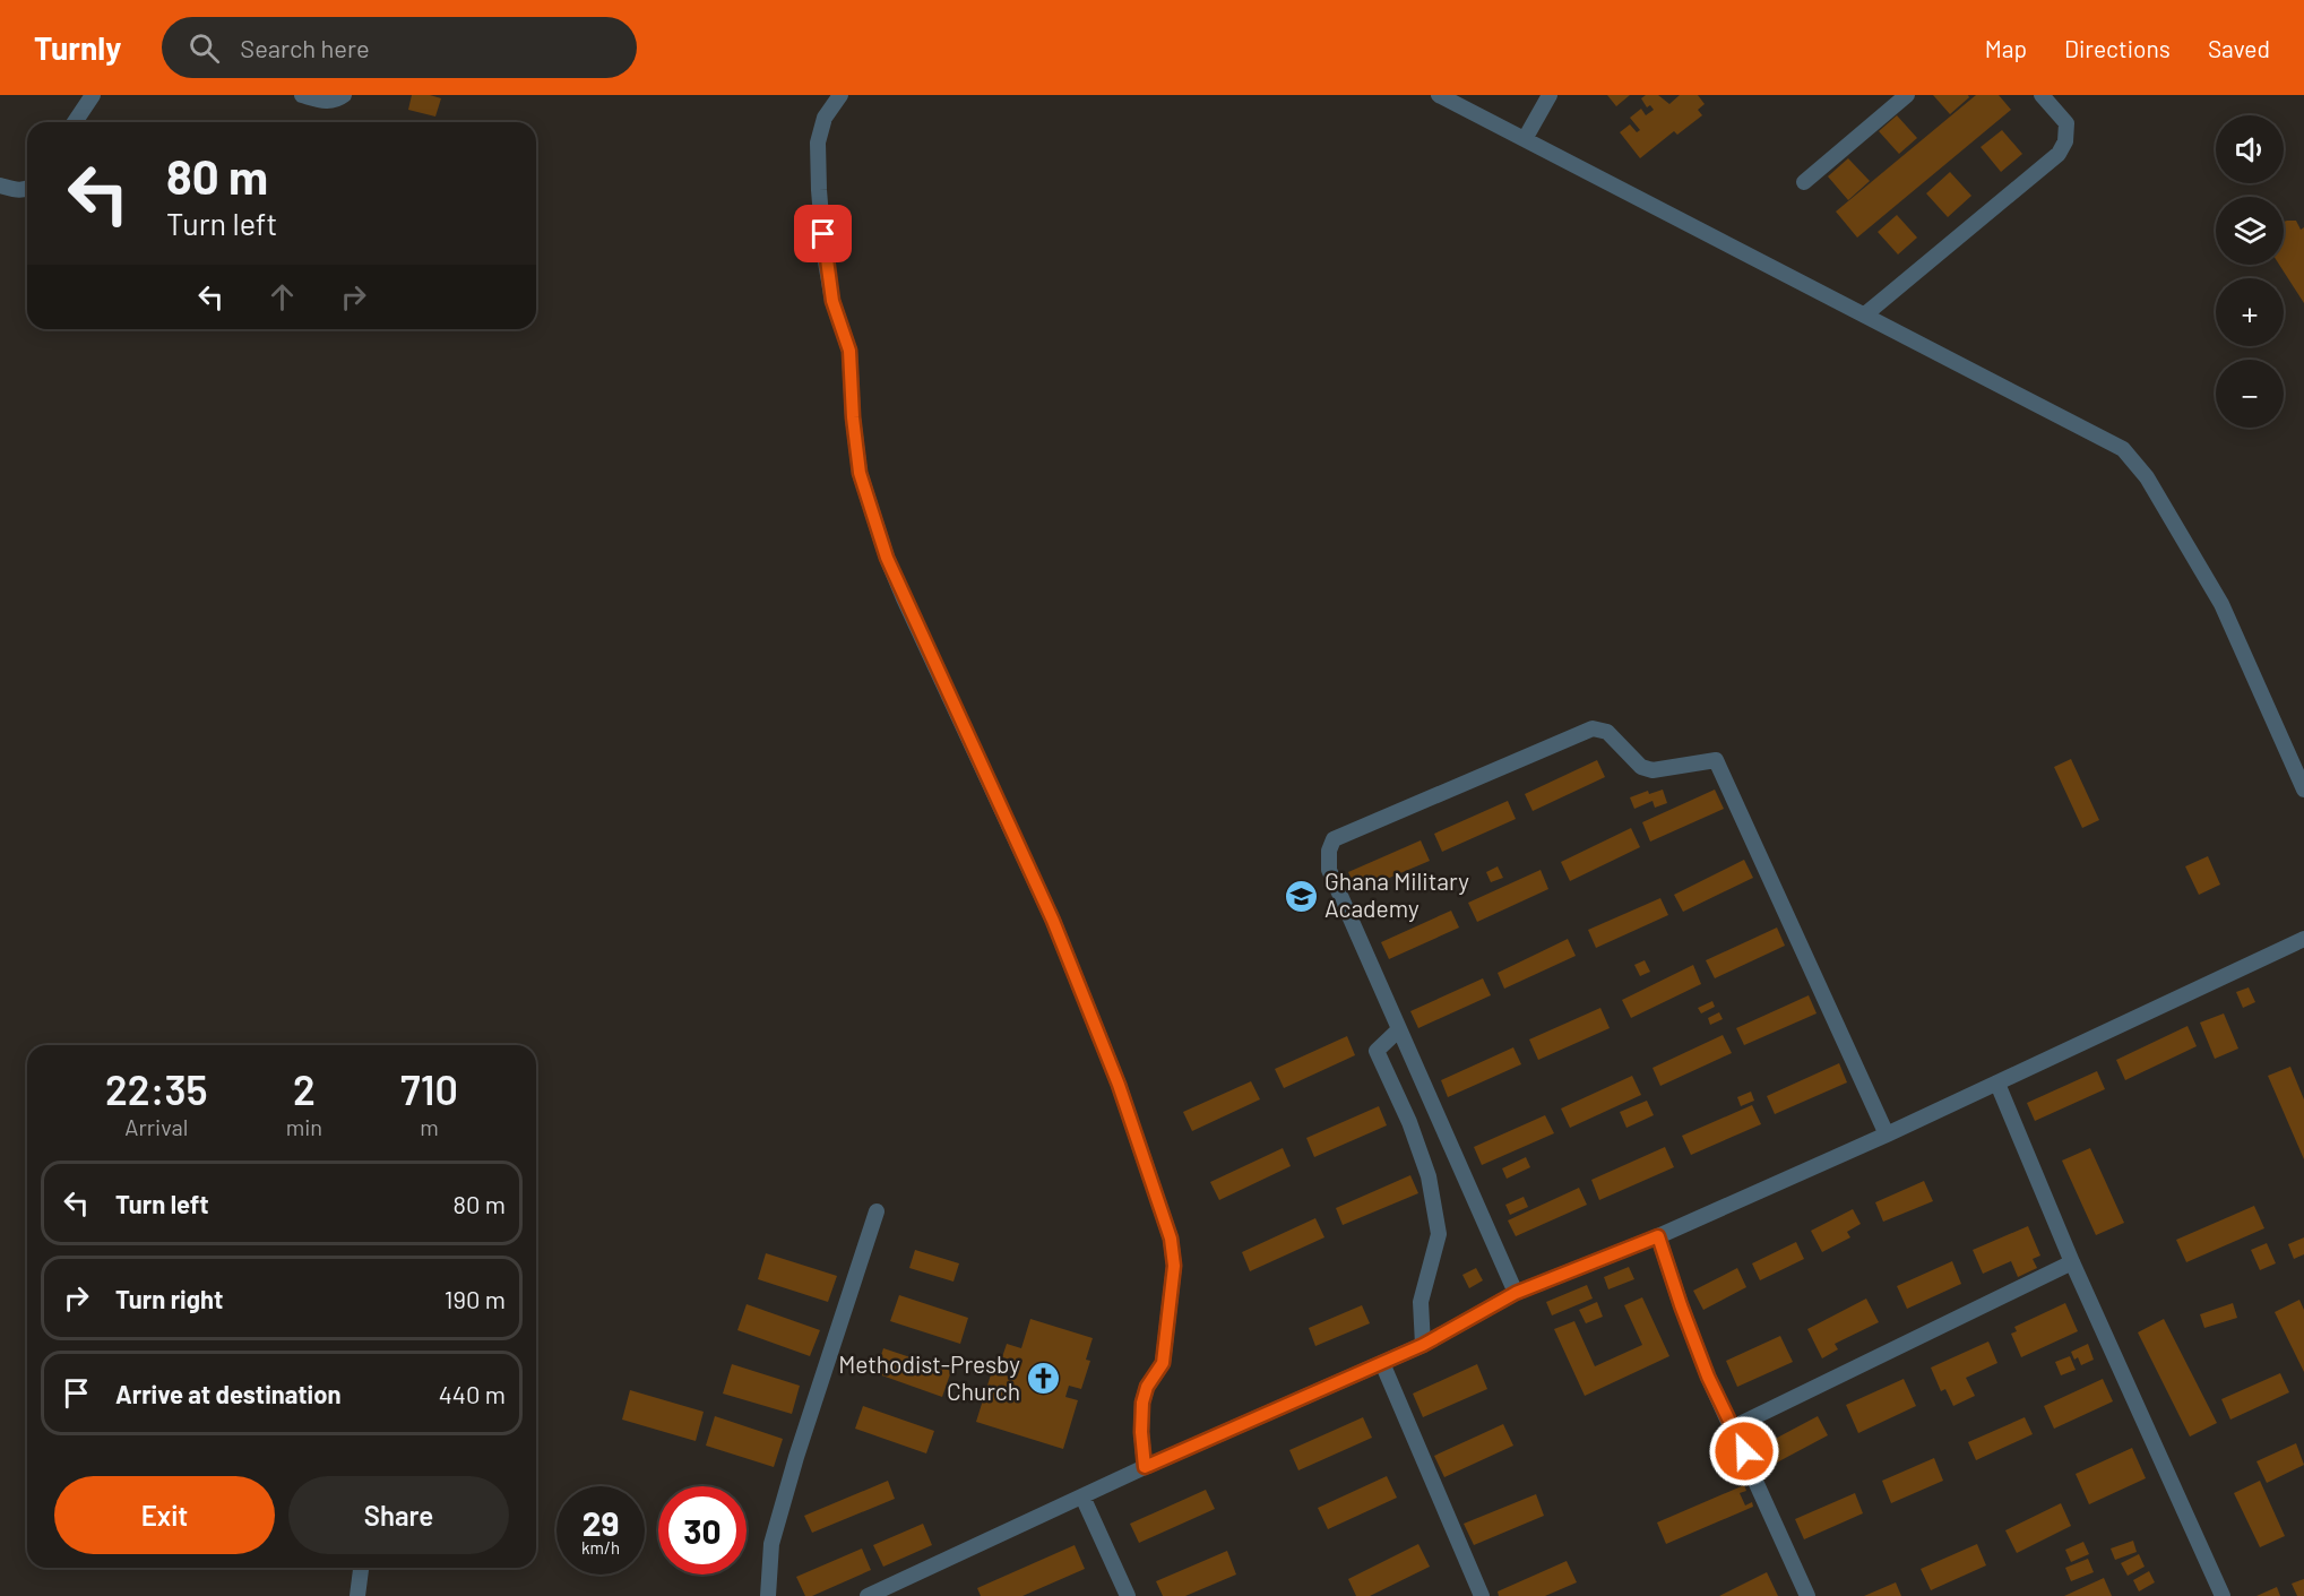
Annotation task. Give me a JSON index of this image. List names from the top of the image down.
{
  "places": {
    "school or university": ["Ghana Military Academy"],
    "church": ["Methodist-Presby Church"]
  },
  "page": {
    "header": "Turnly",
    "search": "Search here",
    "nav": ["Map", "Directions", "Saved"],
    "map_buttons": ["+", "−"],
    "turn": ["80 m", "Turn left"],
    "eta": [
      "22:35",
      "Arrival",
      "2",
      "min",
      "710",
      "m"
    ],
    "list": [
      {
        "name": "Turn left",
        "value": "80 m"
      },
      {
        "name": "Turn right",
        "value": "190 m"
      },
      {
        "name": "Arrive at destination",
        "value": "440 m"
      }
    ],
    "buttons": ["Exit", "Share"],
    "speed": "29 km/h",
    "limit": "30"
  }
}
